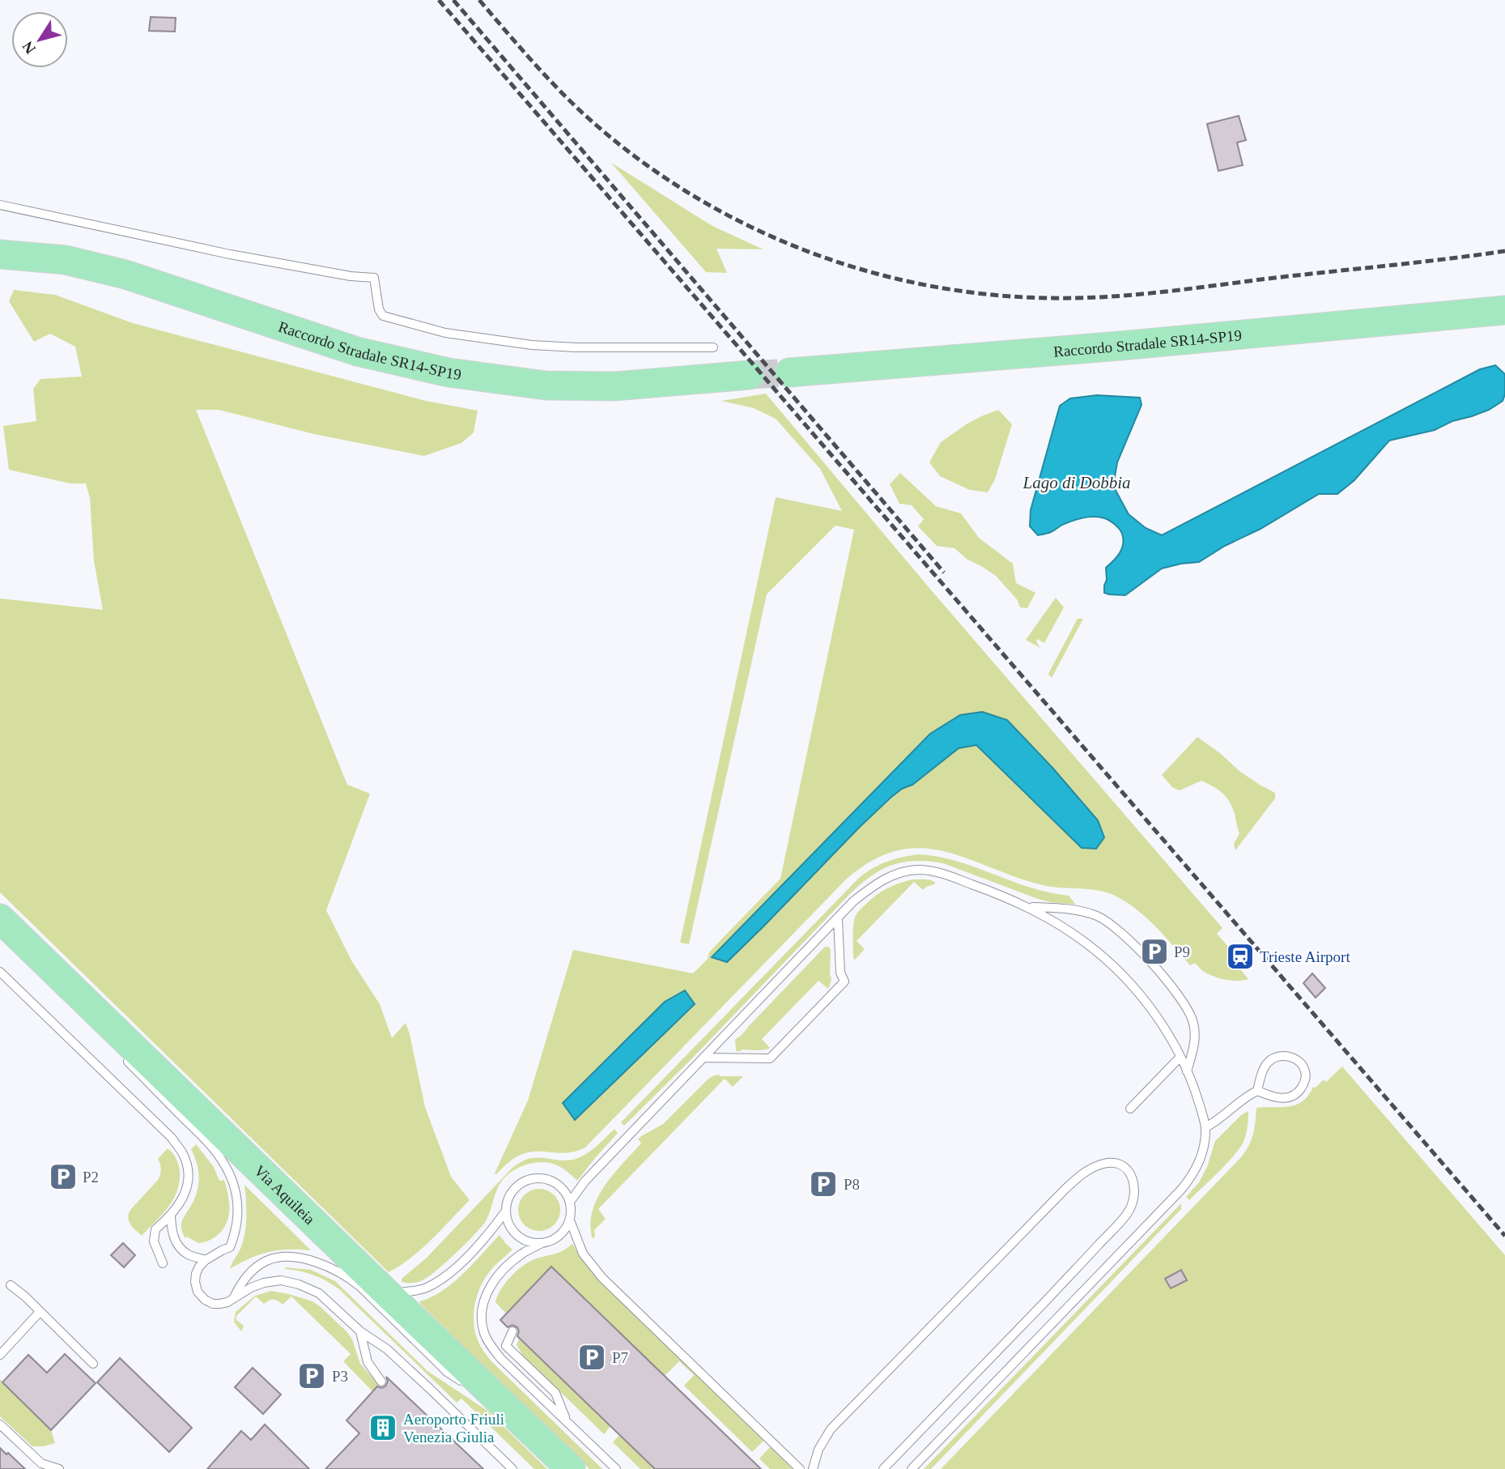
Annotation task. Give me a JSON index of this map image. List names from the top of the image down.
{
  "streets": {
    "main road": ["Raccordo Stradale SR14-SP19", "Via Aquileia"]
  },
  "water": ["Lago di Dobbia"],
  "places": {
    "parking": [
      "P9",
      "P2",
      "P8",
      "P7",
      "P3"
    ],
    "station": ["Trieste Airport"],
    "building": ["Aeroporto Friuli Venezia Giulia"]
  },
  "north": "bottom left"
}
